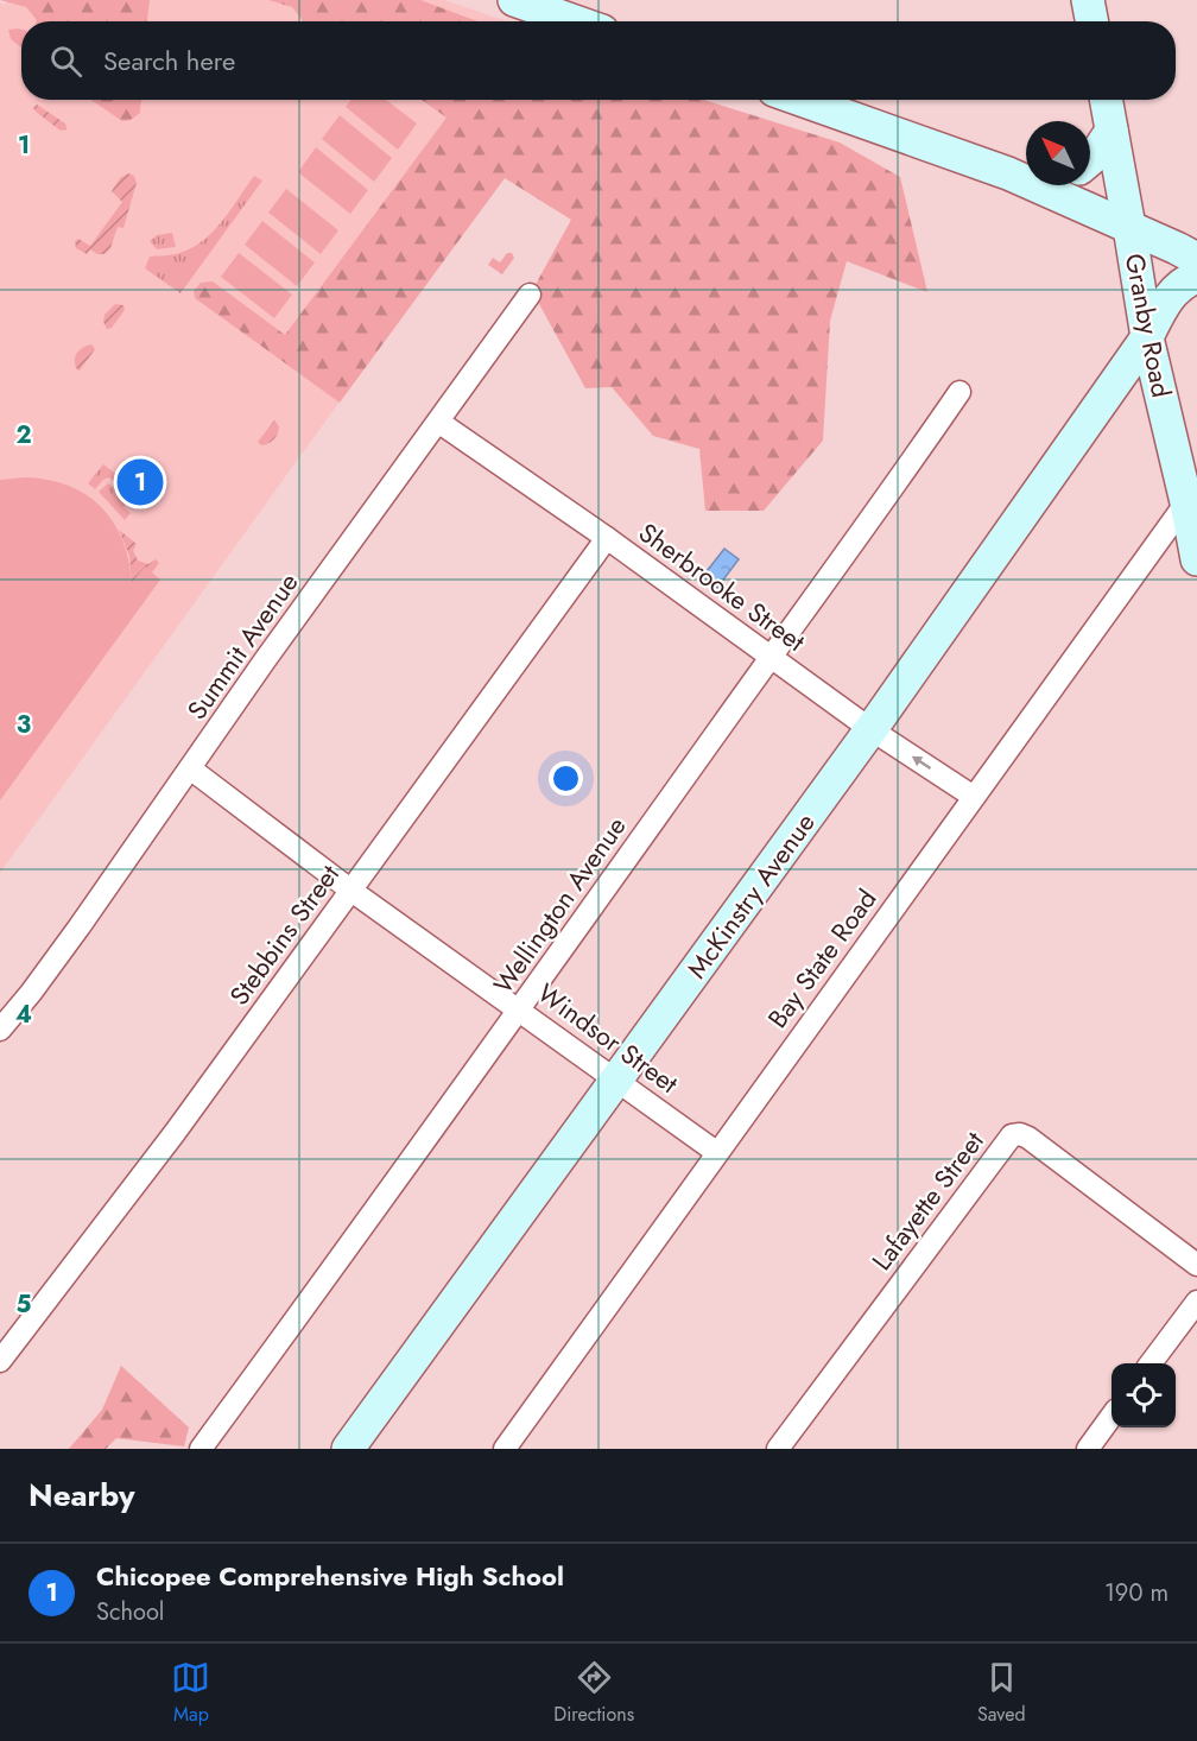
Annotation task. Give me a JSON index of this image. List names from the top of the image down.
{
  "streets": {
    "street": [
      "Granby Road",
      "Sherbrooke Street",
      "Summit Avenue",
      "McKinstry Avenue",
      "Wellington Avenue",
      "Stebbins Street",
      "Bay State Road",
      "Windsor Street",
      "Lafayette Street"
    ]
  },
  "crossings": [
    ["Granby Road", "McKinstry Avenue"],
    ["Granby Road", "Bay State Road"],
    ["Sherbrooke Street", "Summit Avenue"],
    ["Sherbrooke Street", "McKinstry Avenue"],
    ["Sherbrooke Street", "Wellington Avenue"],
    ["Sherbrooke Street", "Stebbins Street"],
    ["Sherbrooke Street", "Bay State Road"],
    ["Summit Avenue", "Windsor Street"],
    ["McKinstry Avenue", "Windsor Street"],
    ["Wellington Avenue", "Windsor Street"],
    ["Stebbins Street", "Windsor Street"],
    ["Bay State Road", "Windsor Street"]
  ],
  "north": "top left",
  "page": {
    "search": "Search here",
    "pins": "1",
    "heading": "Nearby",
    "list": [
      {
        "mark": "1",
        "name": "Chicopee Comprehensive High School",
        "note": "School",
        "value": "190 m"
      }
    ],
    "nav": ["Map", "Directions", "Saved"]
  },
  "grid": {
    "rows": [
      "1",
      "2",
      "3",
      "4",
      "5"
    ]
  }
}
